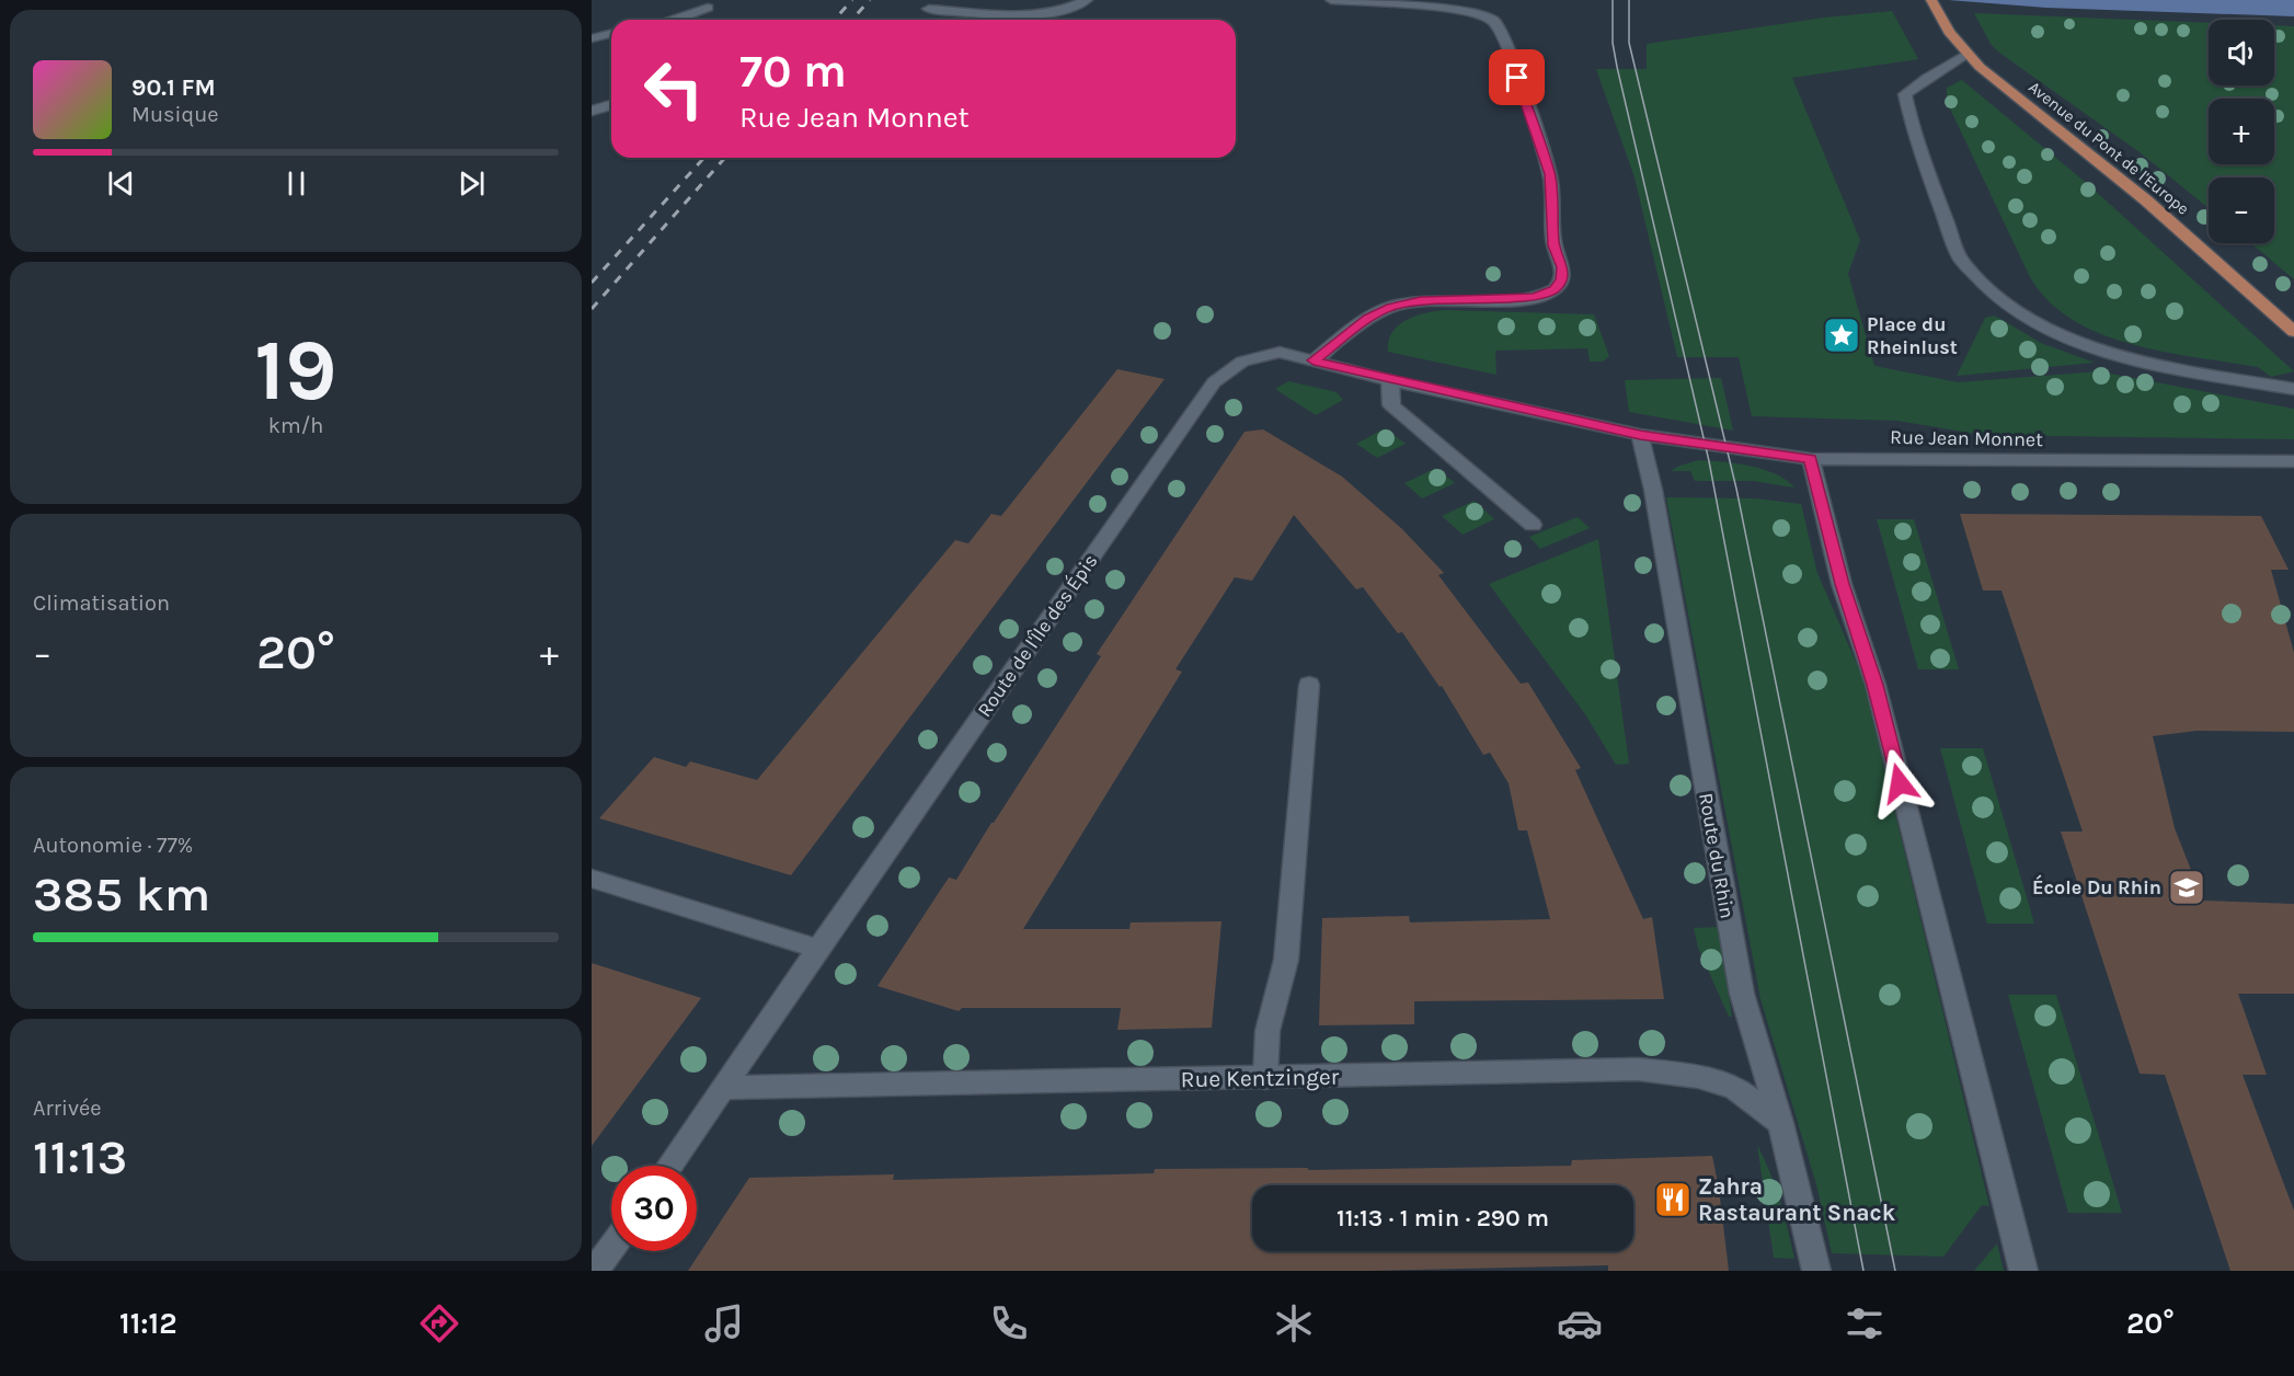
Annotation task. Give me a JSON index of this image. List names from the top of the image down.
{
  "streets": {
    "main road": ["Avenue du Pont de l'Europe"],
    "street": [
      "Rue Jean Monnet",
      "Route de l'Île des Épis",
      "Route du Rhin",
      "Rue Kentzinger"
    ]
  },
  "crossings": [
    ["Rue Jean Monnet", "Route de l'Île des Épis"],
    ["Rue Jean Monnet", "Route du Rhin"],
    ["Route de l'Île des Épis", "Rue Kentzinger"],
    ["Route du Rhin", "Rue Kentzinger"]
  ],
  "places": {
    "place": ["Place du Rheinlust"],
    "school or university": ["École Du Rhin"],
    "restaurant": ["Zahra Rastaurant Snack"]
  },
  "page": {
    "map_buttons": ["+", "−"],
    "turn": ["70 m", "Rue Jean Monnet"],
    "song": ["90.1 FM", "Musique"],
    "tile": [
      ["19", "km/h"],
      "Climatisation",
      ["Autonomie · 77%", "385 km"],
      ["Arrivée", "11:13"]
    ],
    "heat": ["−", "20°", "+"],
    "limit": "30",
    "trip": "11:13 · 1 min · 290 m",
    "tabs": ["11:12", "20°"]
  }
}
